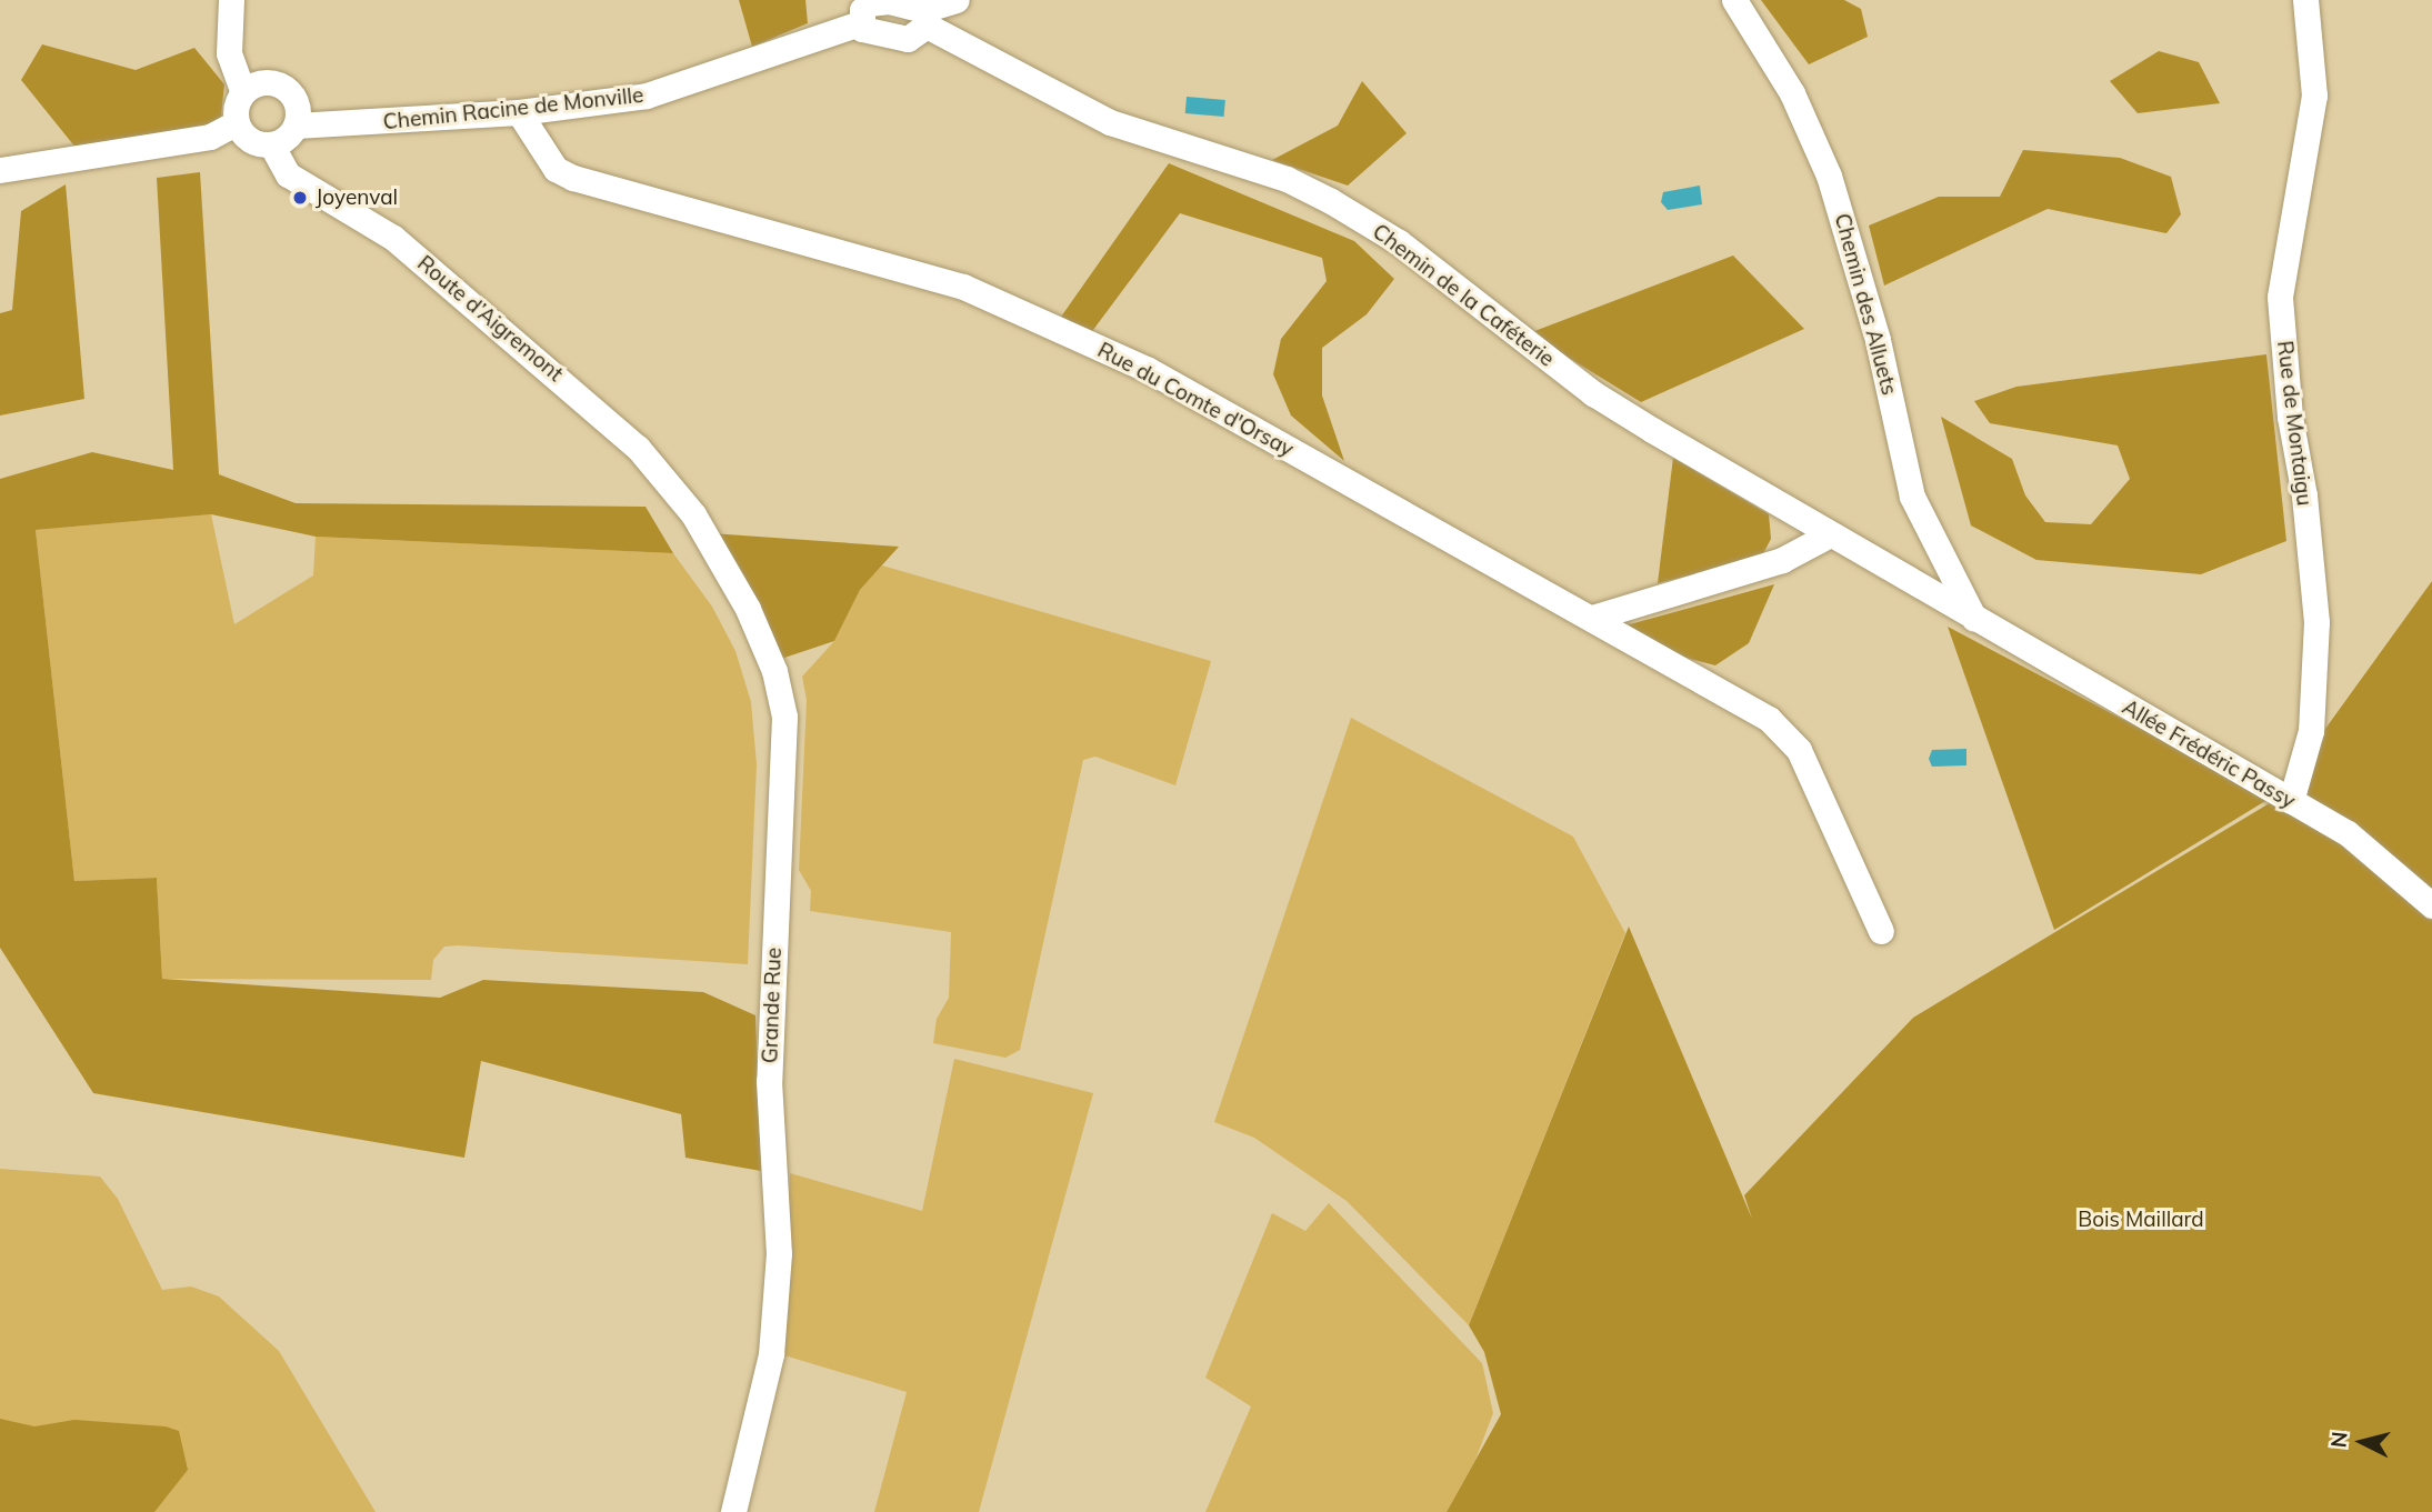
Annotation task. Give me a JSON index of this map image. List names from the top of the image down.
{
  "streets": {
    "street": [
      "Chemin Racine de Monville",
      "Chemin de la Caféterie",
      "Chemin des Alluets",
      "Route d’Aigremont",
      "Rue du Comte d'Orsay",
      "Rue de Montaigu",
      "Allée Frédéric Passy",
      "Grande Rue"
    ]
  },
  "crossings": [
    ["Chemin Racine de Monville", "Route d’Aigremont"],
    ["Chemin Racine de Monville", "Rue du Comte d'Orsay"],
    ["Chemin de la Caféterie", "Chemin des Alluets"],
    ["Chemin de la Caféterie", "Allée Frédéric Passy"],
    ["Chemin des Alluets", "Allée Frédéric Passy"],
    ["Route d’Aigremont", "Grande Rue"],
    ["Rue de Montaigu", "Allée Frédéric Passy"]
  ],
  "parks": ["Bois Maillard"],
  "places": ["Joyenval"],
  "north": "left"
}
